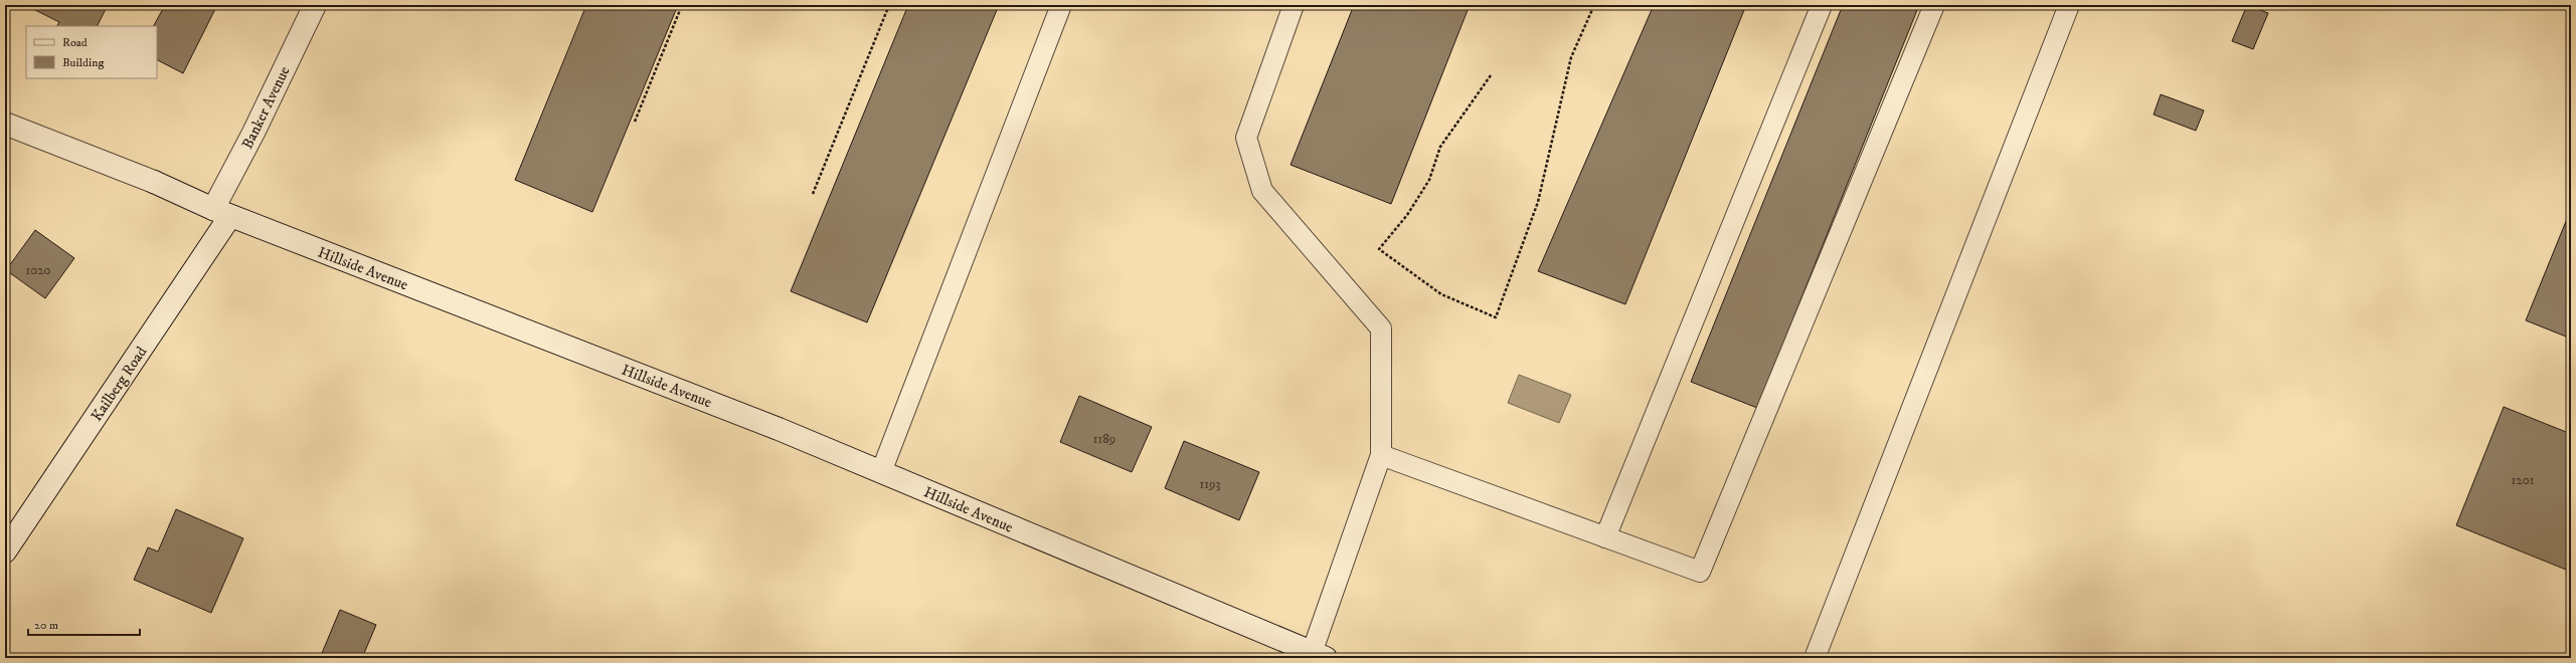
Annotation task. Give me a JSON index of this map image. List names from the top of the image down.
{
  "streets": {
    "street": ["Banker Avenue", "Hillside Avenue", "Kailberg Road"]
  },
  "crossings": [
    ["Banker Avenue", "Hillside Avenue"],
    ["Banker Avenue", "Kailberg Road"],
    ["Hillside Avenue", "Kailberg Road"]
  ],
  "house_numbers": [
    "1020",
    "1189",
    "1201",
    "1193"
  ],
  "legend": ["Road", "Building"],
  "scale_bar": "20 m"
}
